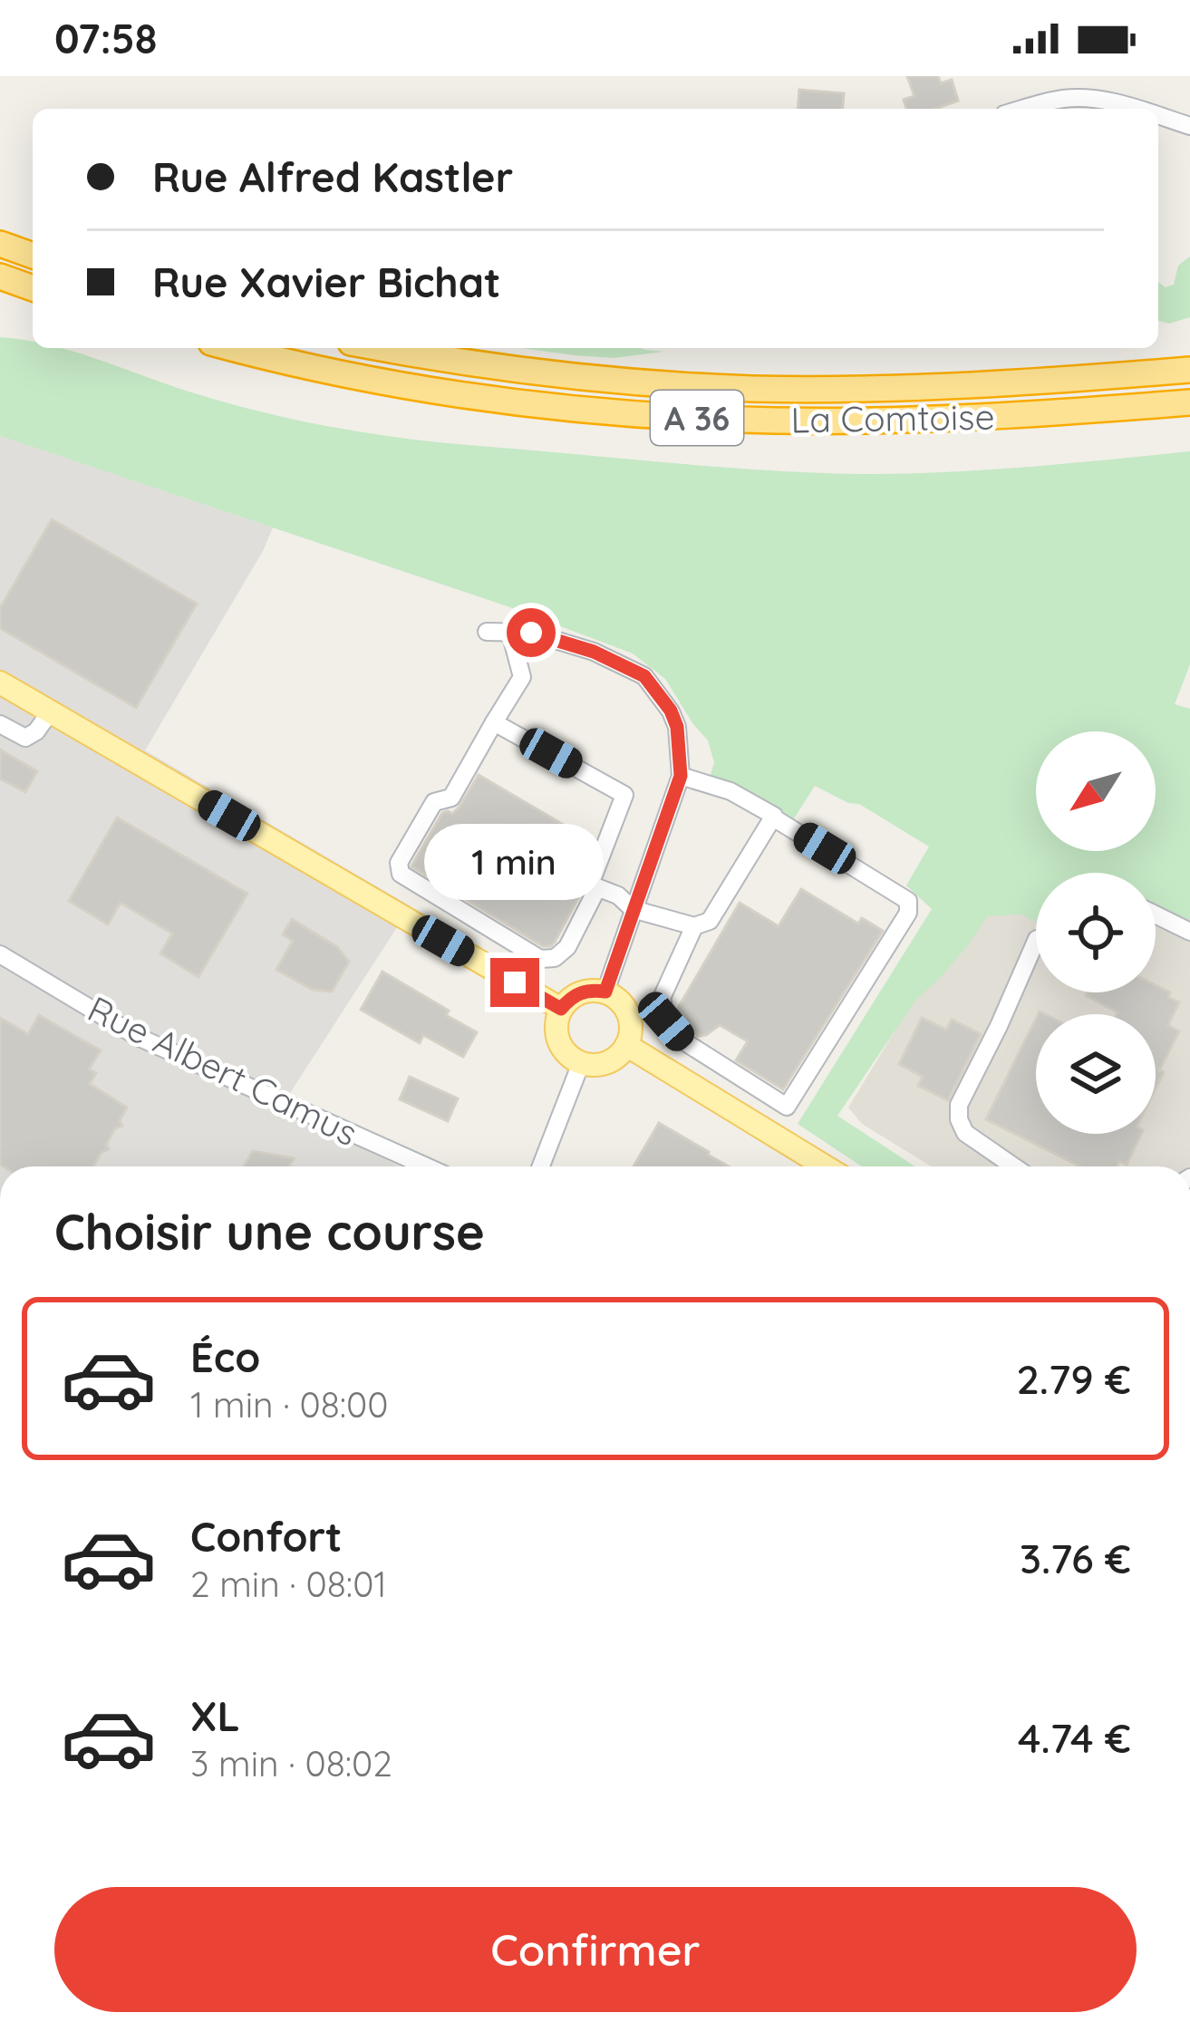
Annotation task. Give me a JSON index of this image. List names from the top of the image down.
{
  "streets": {
    "highway": ["A 36", "La Comtoise"],
    "street": ["Rue Albert Camus"]
  },
  "north": "bottom left",
  "page": {
    "status": "07:58",
    "banner": ["Rue Alfred Kastler", "Rue Xavier Bichat"],
    "bubble": "1 min",
    "heading": "Choisir une course",
    "list": [
      {
        "name": "Éco",
        "note": "1 min · 08:00",
        "value": "2.79 €"
      },
      {
        "name": "Confort",
        "note": "2 min · 08:01",
        "value": "3.76 €"
      },
      {
        "name": "XL",
        "note": "3 min · 08:02",
        "value": "4.74 €"
      }
    ],
    "buttons": "Confirmer"
  }
}
